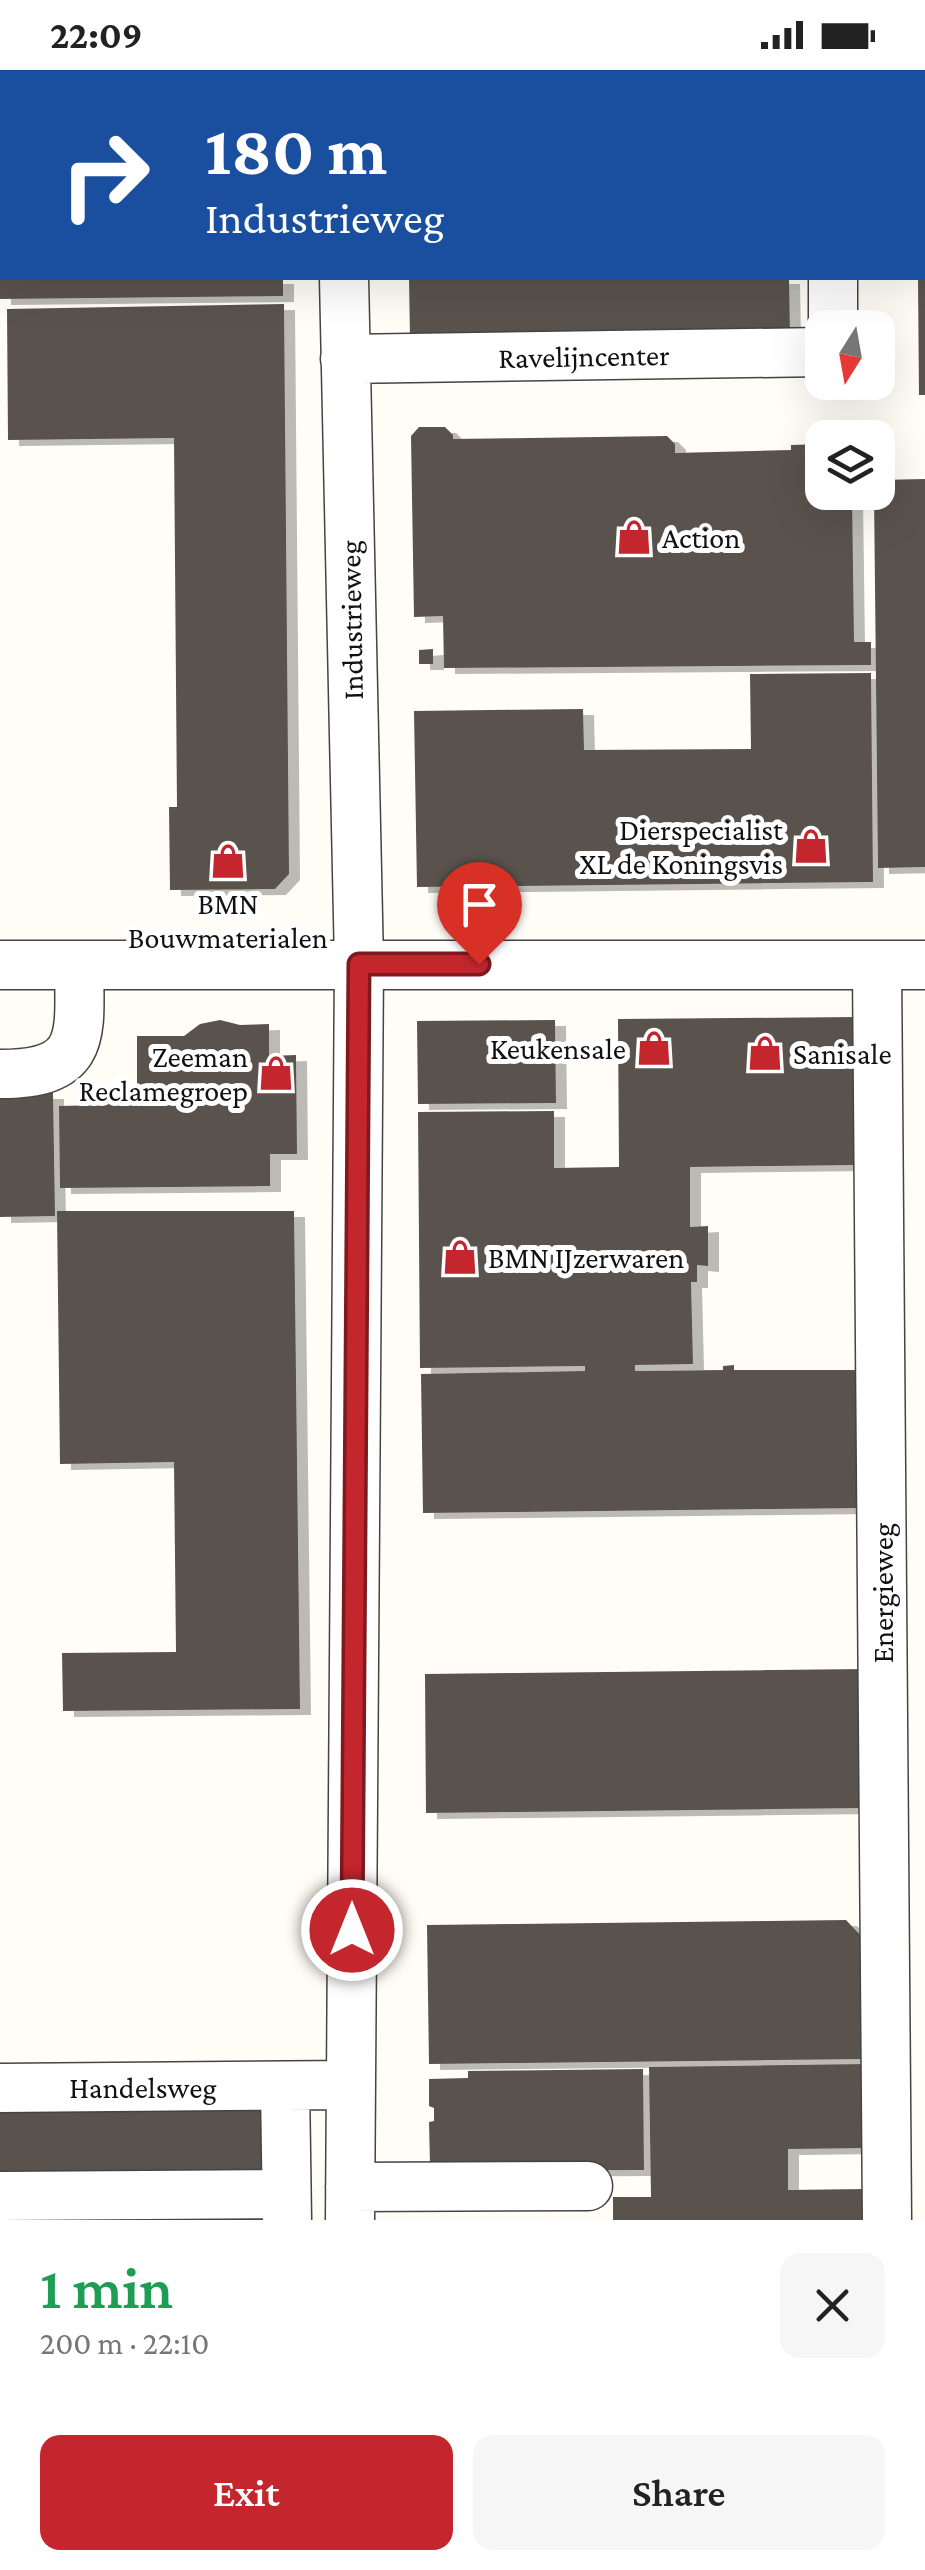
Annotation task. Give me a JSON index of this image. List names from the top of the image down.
{
  "streets": {
    "street": [
      "Ravelijncenter",
      "Industrieweg",
      "Energieweg",
      "Handelsweg"
    ]
  },
  "crossings": [
    ["Ravelijncenter", "Industrieweg"]
  ],
  "places": {
    "shop": [
      "Action",
      "Dierspecialist XL de Koningsvis",
      "BMN Bouwmaterialen",
      "Keukensale",
      "Sanisale",
      "Zeeman Reclamegroep",
      "BMN IJzerwaren"
    ]
  },
  "north": "bottom",
  "page": {
    "status": "22:09",
    "turn": ["180 m", "Industrieweg"],
    "heading": ["1 min", "200 m · 22:10"],
    "buttons": ["Exit", "Share"]
  }
}
